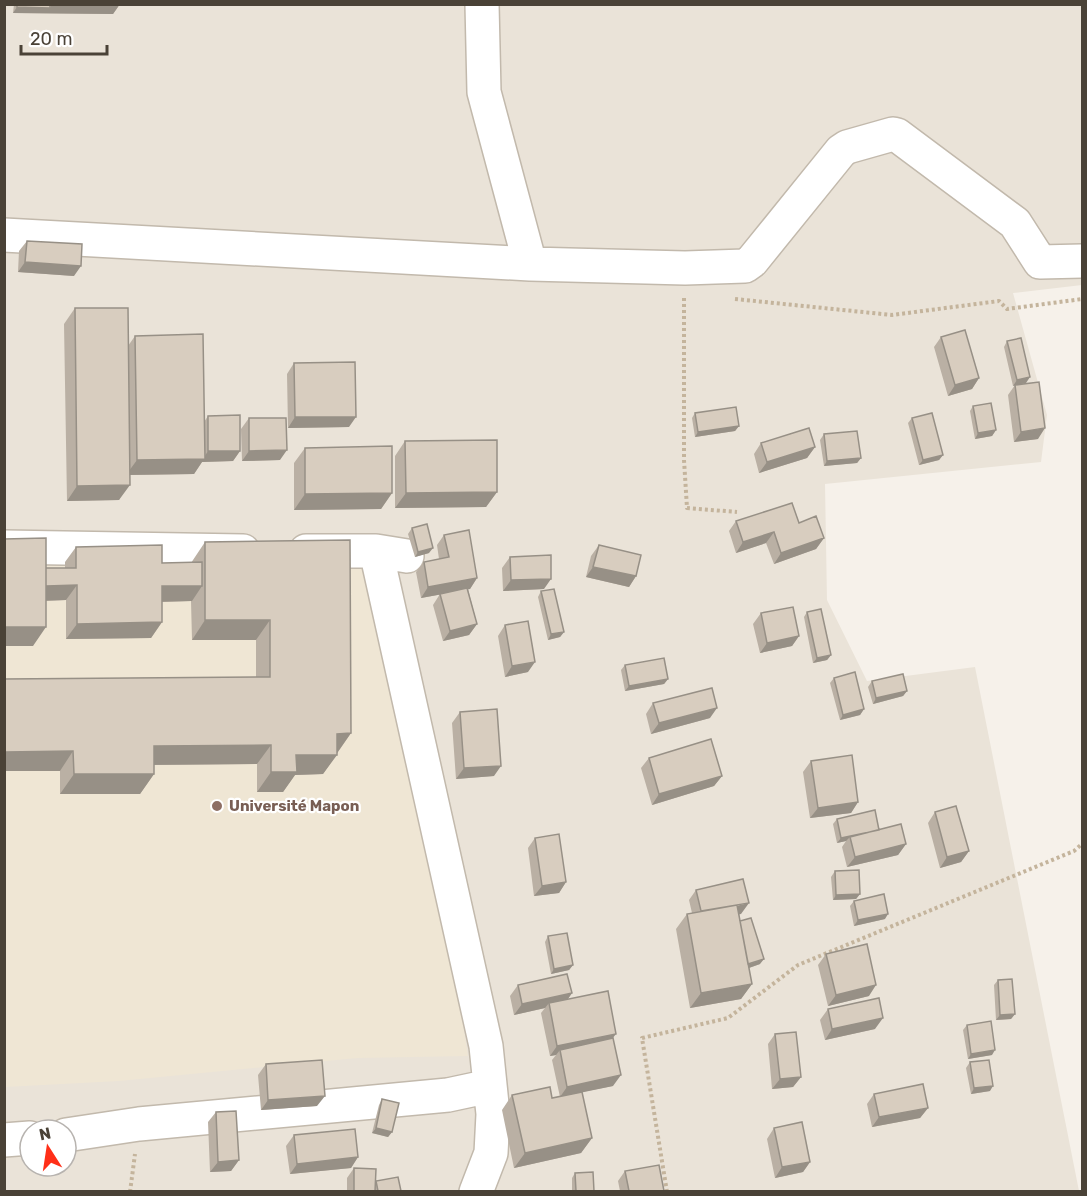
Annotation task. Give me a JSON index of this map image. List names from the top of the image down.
{
  "places": ["Université Mapon"],
  "scale_bar": "20 m",
  "north": "top"
}
